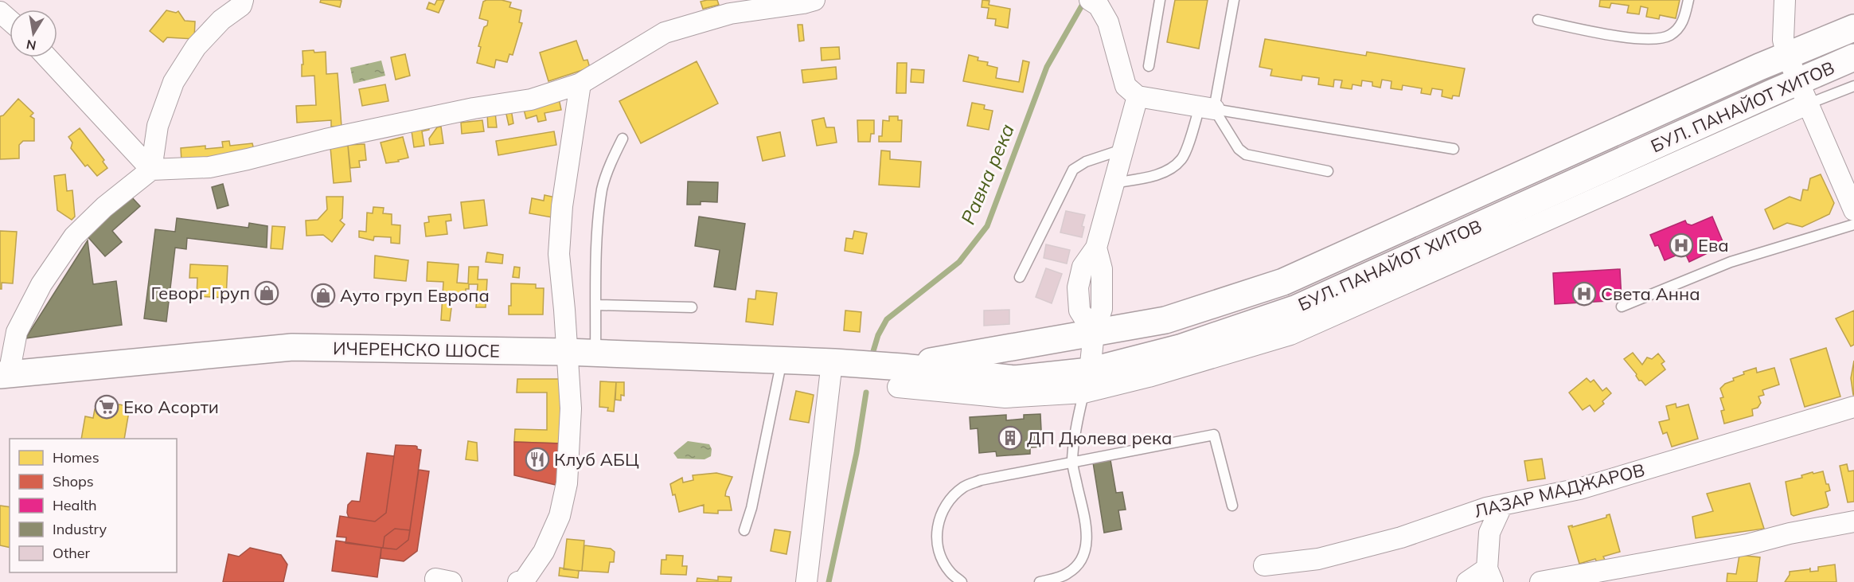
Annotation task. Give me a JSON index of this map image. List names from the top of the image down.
{
  "streets": {
    "street": ["БУЛ. ПАНАЙОТ ХИТОВ", "ИЧЕРЕНСКО ШОСЕ", "ЛАЗАР МАДЖАРОВ"]
  },
  "crossings": [
    ["БУЛ. ПАНАЙОТ ХИТОВ", "ИЧЕРЕНСКО ШОСЕ"]
  ],
  "water": ["Равна река"],
  "places": {
    "hospital": ["Ева", "Света Анна"],
    "shop": ["Геворг Груп", "Ауто груп Европа"],
    "supermarket": ["Еко Асорти"],
    "building": ["ДП Дюлева река"],
    "restaurant": ["Клуб АБЦ"]
  },
  "legend": [
    "Homes",
    "Shops",
    "Health",
    "Industry",
    "Other"
  ],
  "north": "bottom"
}
